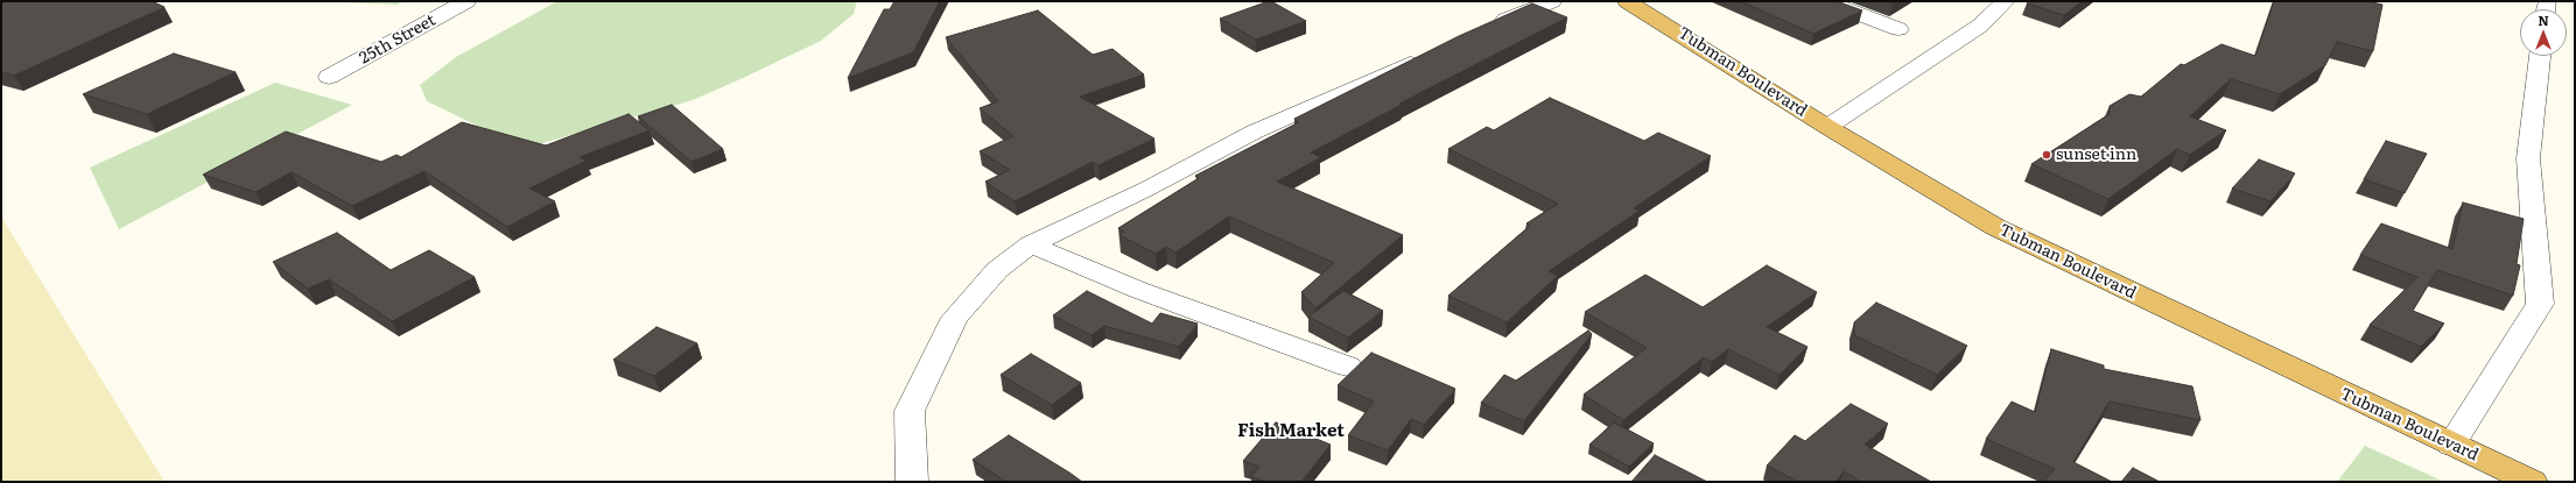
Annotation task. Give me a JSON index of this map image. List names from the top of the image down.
{
  "streets": {
    "highway": ["Tubman Boulevard"],
    "street": ["25th Street"]
  },
  "districts": ["Fish Market"],
  "places": ["sunset inn"],
  "north": "top"
}
